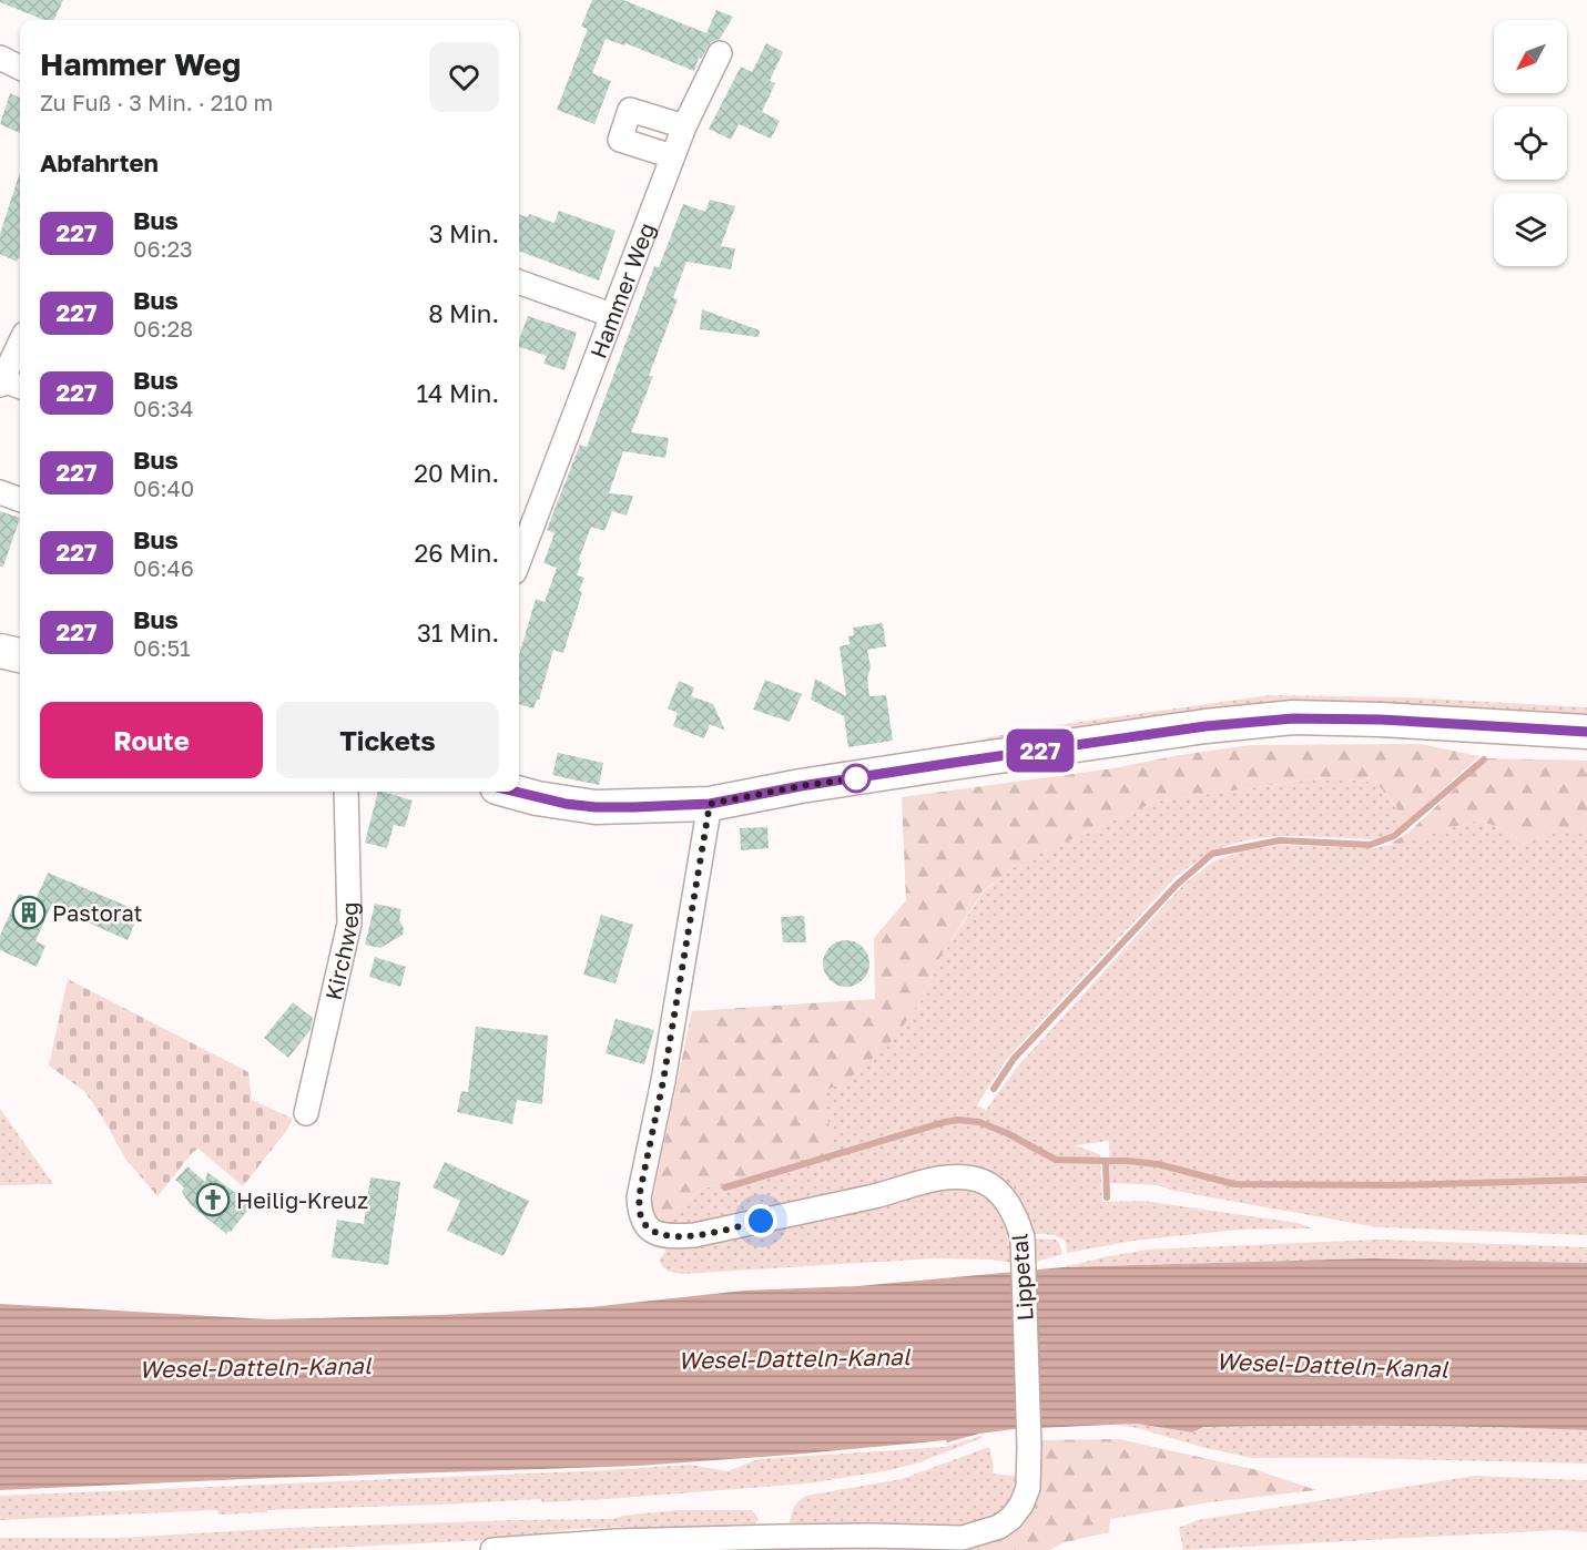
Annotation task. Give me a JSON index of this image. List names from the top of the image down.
{
  "streets": {
    "street": ["Hammer Weg", "Kirchweg", "Lippetal"]
  },
  "water": ["Wesel-Datteln-Kanal"],
  "places": {
    "building": ["Pastorat"],
    "church": ["Heilig-Kreuz"]
  },
  "lines": ["bus line 227"],
  "north": "bottom left",
  "page": {
    "on_map": "227",
    "heading": [
      ["Hammer Weg", "Zu Fuß · 3 Min. · 210 m"],
      "Abfahrten"
    ],
    "list": [
      {
        "mark": "227",
        "name": "Bus",
        "note": "06:23",
        "value": "3 Min."
      },
      {
        "mark": "227",
        "name": "Bus",
        "note": "06:28",
        "value": "8 Min."
      },
      {
        "mark": "227",
        "name": "Bus",
        "note": "06:34",
        "value": "14 Min."
      },
      {
        "mark": "227",
        "name": "Bus",
        "note": "06:40",
        "value": "20 Min."
      },
      {
        "mark": "227",
        "name": "Bus",
        "note": "06:46",
        "value": "26 Min."
      },
      {
        "mark": "227",
        "name": "Bus",
        "note": "06:51",
        "value": "31 Min."
      }
    ],
    "buttons": ["Route", "Tickets"]
  }
}
